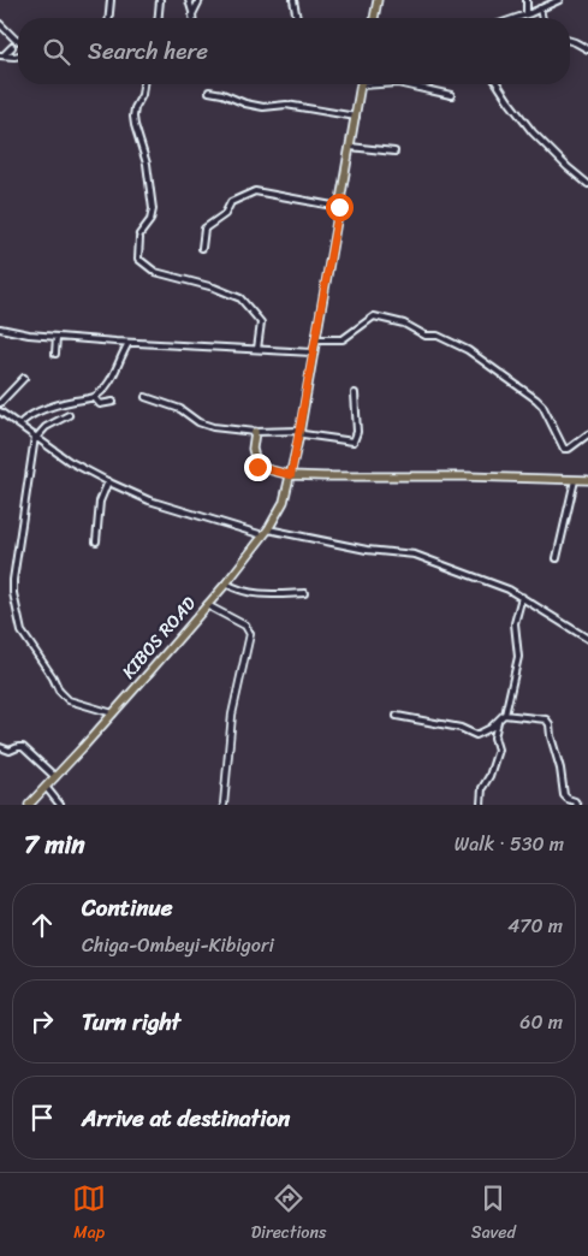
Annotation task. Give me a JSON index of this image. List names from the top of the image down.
{
  "streets": {
    "main road": ["KIBOS ROAD"]
  },
  "page": {
    "search": "Search here",
    "heading": ["7 min", "Walk · 530 m"],
    "list": [
      ["Continue", "Chiga-Ombeyi-Kibigori", "470 m"],
      ["Turn right", "60 m"],
      "Arrive at destination"
    ],
    "nav": ["Map", "Directions", "Saved"]
  }
}
